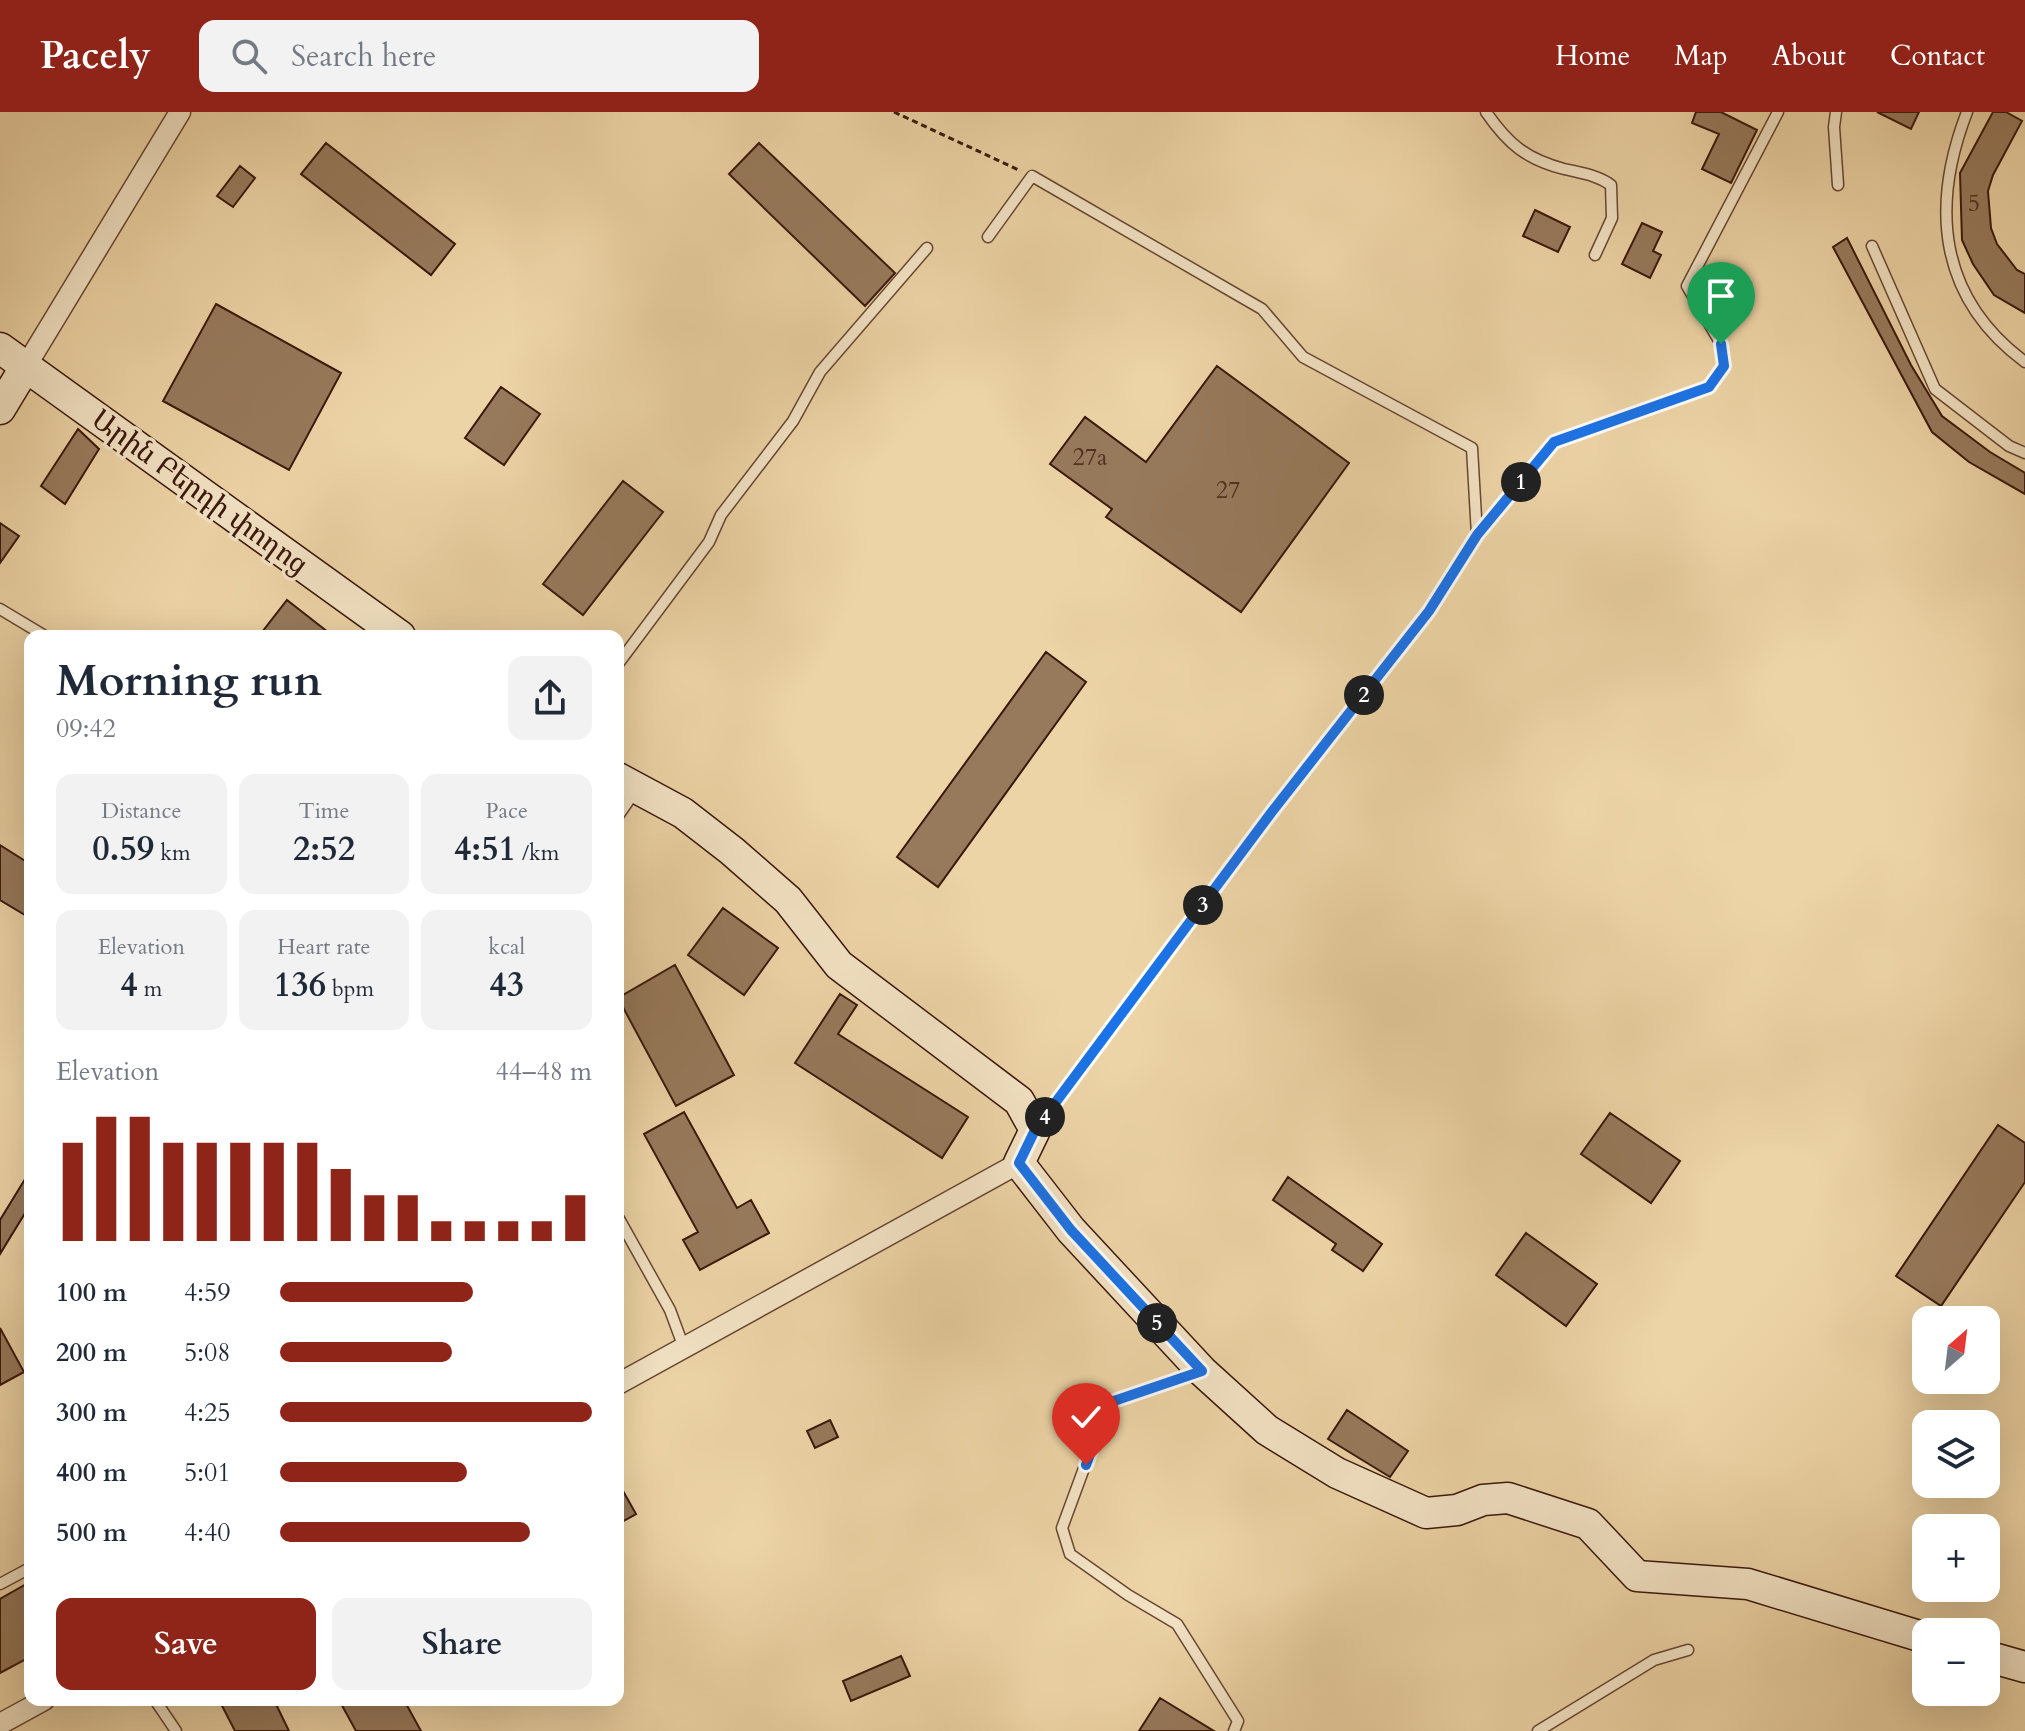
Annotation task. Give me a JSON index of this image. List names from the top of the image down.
{
  "streets": {
    "street": ["Արին Բերդի փողոց"]
  },
  "house_numbers": ["5", "27a", "27"],
  "north": "top right",
  "page": {
    "header": "Pacely",
    "search": "Search here",
    "nav": [
      "Home",
      "Map",
      "About",
      "Contact"
    ],
    "pins": [
      "1",
      "2",
      "3",
      "4",
      "5"
    ],
    "heading": ["Morning run", "09:42"],
    "stats": [
      ["Distance", "0.59 km"],
      ["Time", "2:52"],
      ["Pace", "4:51 /km"],
      ["Elevation", "4 m"],
      ["Heart rate", "136 bpm"],
      ["kcal", "43"]
    ],
    "chart": ["Elevation", "44–48 m"],
    "list": [
      {
        "name": "100 m",
        "note": "4:59"
      },
      {
        "name": "200 m",
        "note": "5:08"
      },
      {
        "name": "300 m",
        "note": "4:25"
      },
      {
        "name": "400 m",
        "note": "5:01"
      },
      {
        "name": "500 m",
        "note": "4:40"
      }
    ],
    "map_buttons": ["+", "−"],
    "buttons": ["Save", "Share"]
  }
}
